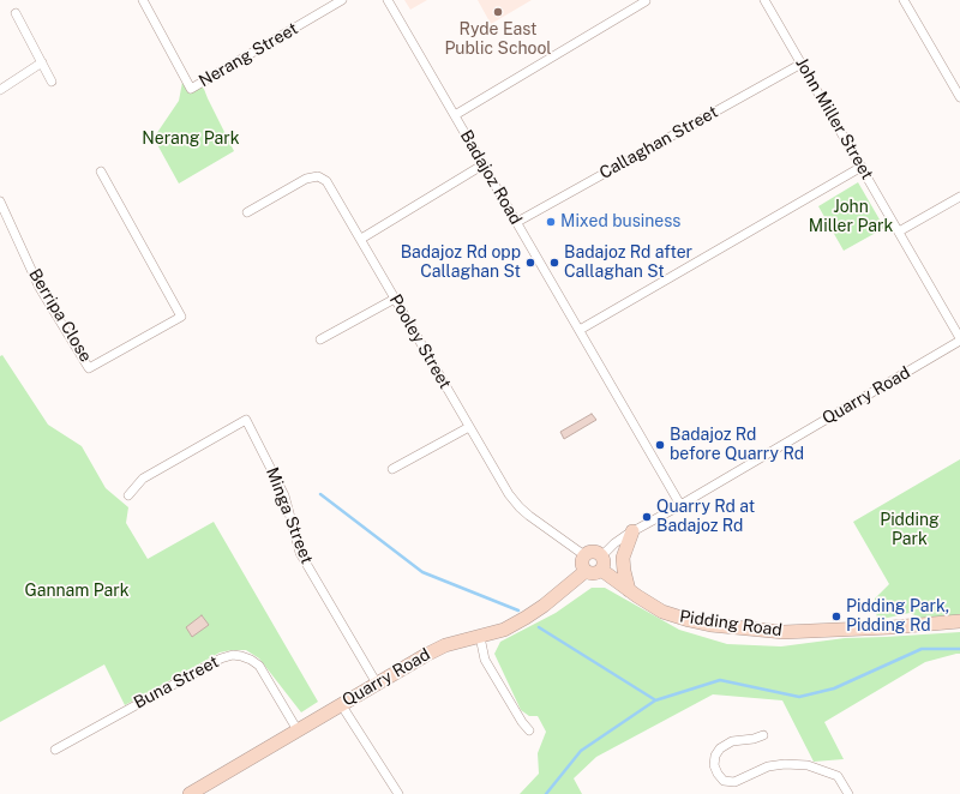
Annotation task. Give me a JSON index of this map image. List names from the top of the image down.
{
  "streets": {
    "street": [
      "Nerang Street",
      "John Miller Street",
      "Callaghan Street",
      "Badajoz Road",
      "Berripa Close",
      "Pooley Street",
      "Quarry Road",
      "Minga Street",
      "Pidding Road",
      "Buna Street"
    ]
  },
  "crossings": [
    ["John Miller Street", "Callaghan Street"],
    ["John Miller Street", "Quarry Road"],
    ["Callaghan Street", "Badajoz Road"],
    ["Badajoz Road", "Quarry Road"],
    ["Pooley Street", "Quarry Road"],
    ["Pooley Street", "Pidding Road"],
    ["Quarry Road", "Minga Street"],
    ["Quarry Road", "Pidding Road"],
    ["Quarry Road", "Buna Street"]
  ],
  "parks": [
    "Nerang Park",
    "John Miller Park",
    "Pidding Park",
    "Gannam Park"
  ],
  "places": [
    "Ryde East Public School",
    "Mixed business",
    "Badajoz Rd opp Callaghan St",
    "Badajoz Rd after Callaghan St",
    "Badajoz Rd before Quarry Rd",
    "Quarry Rd at Badajoz Rd",
    "Pidding Park, Pidding Rd"
  ]
}
